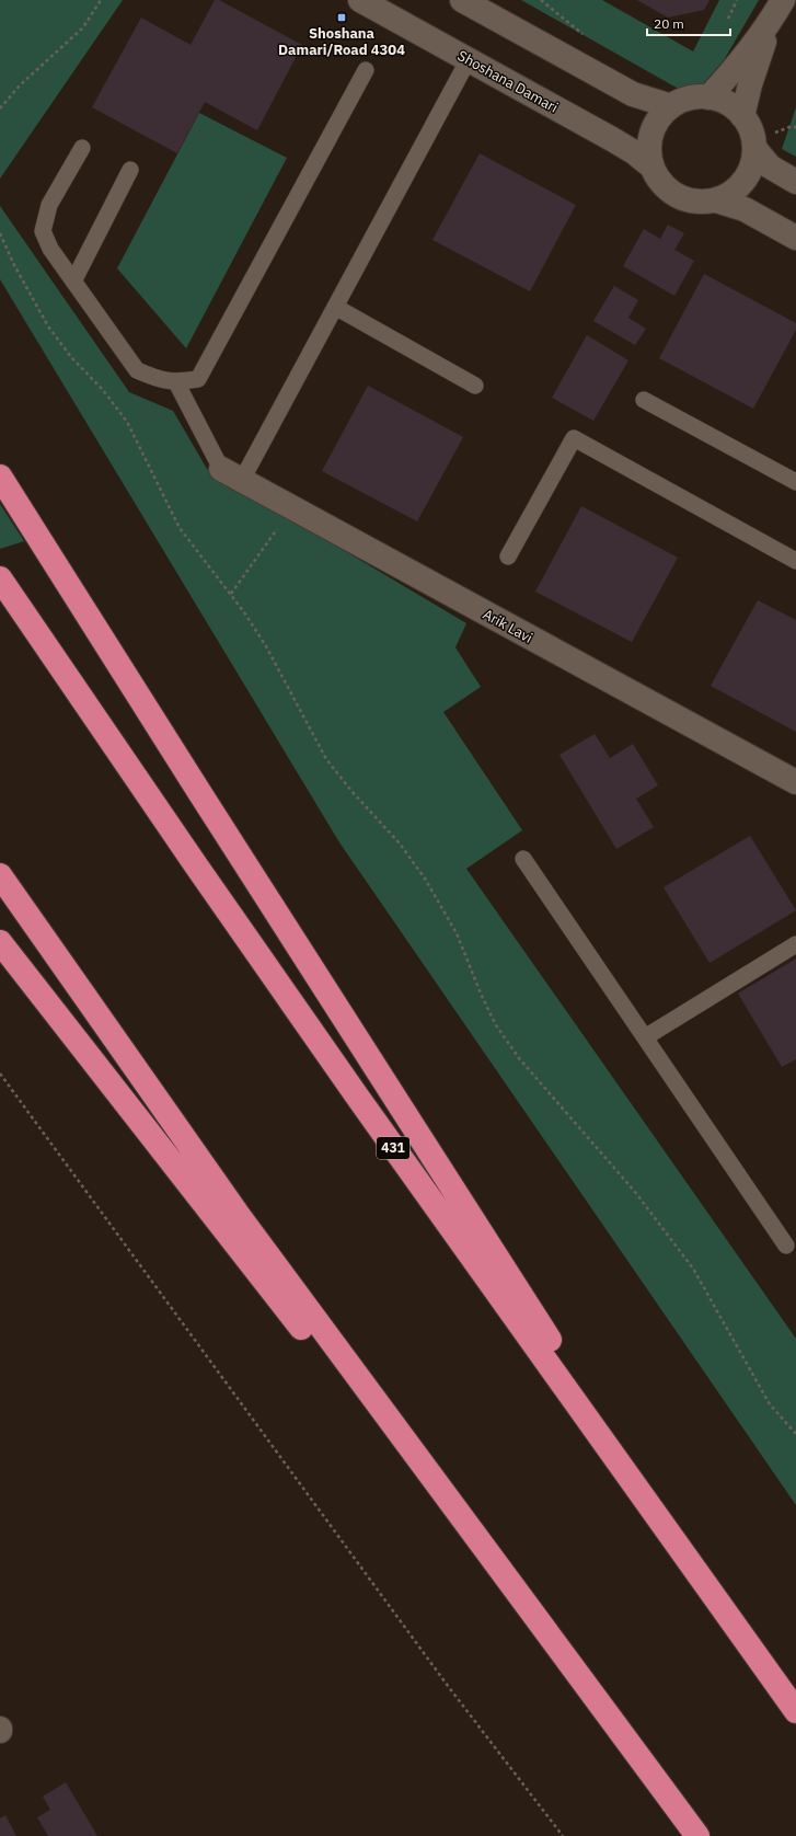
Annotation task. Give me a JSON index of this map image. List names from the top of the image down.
{
  "streets": {
    "highway": ["431"],
    "main road": ["Shoshana Damari", "Arik Lavi"]
  },
  "places": {
    "transit": ["Shoshana Damari/Road 4304"]
  },
  "scale_bar": "20 m"
}
